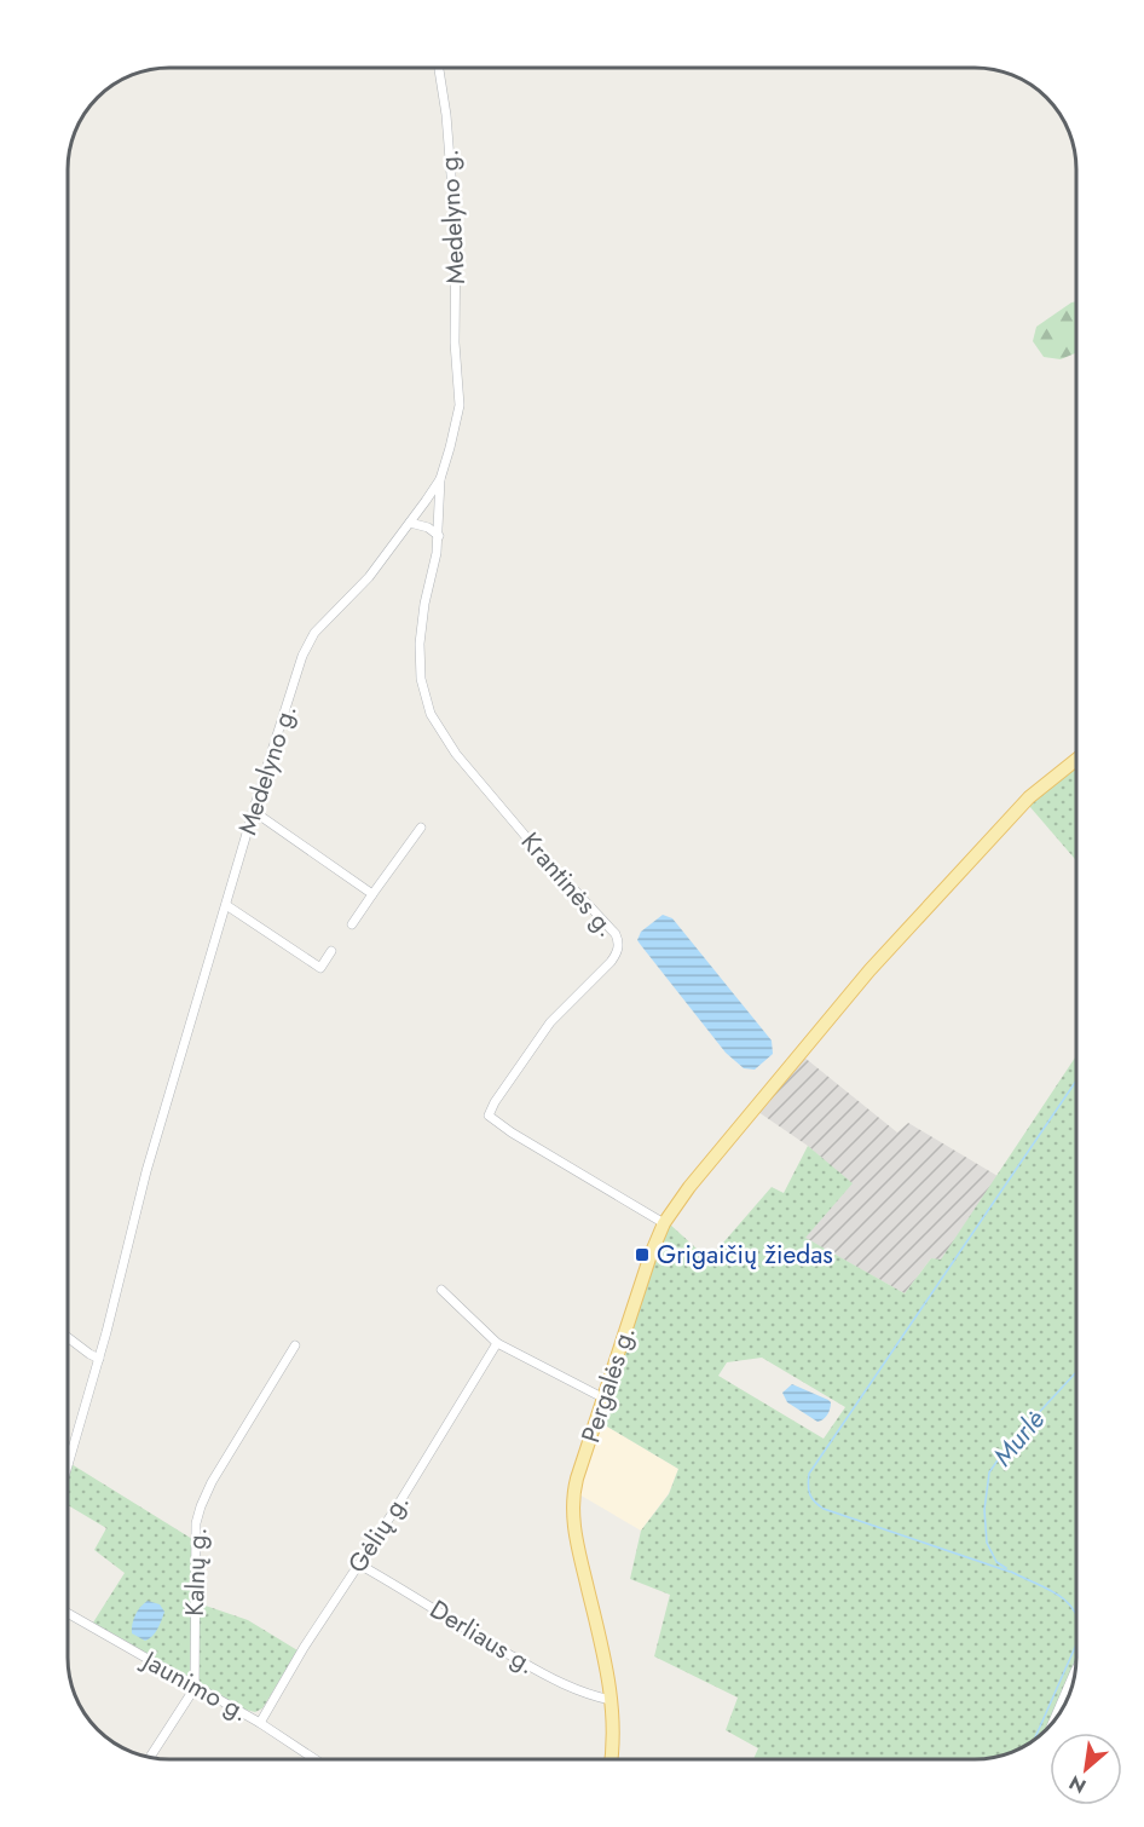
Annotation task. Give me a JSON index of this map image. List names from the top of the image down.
{
  "streets": {
    "main road": ["Pergalės g."],
    "street": [
      "Medelyno g.",
      "Krantinės g.",
      "Gėlių g.",
      "Kalnų g.",
      "Derliaus g.",
      "Jaunimo g."
    ]
  },
  "crossings": [
    ["Medelyno g.", "Krantinės g."],
    ["Krantinės g.", "Pergalės g."],
    ["Pergalės g.", "Derliaus g."],
    ["Gėlių g.", "Derliaus g."],
    ["Gėlių g.", "Jaunimo g."],
    ["Kalnų g.", "Jaunimo g."]
  ],
  "water": ["Murlė"],
  "places": {
    "transit": ["Grigaičių žiedas"]
  },
  "north": "bottom left"
}
